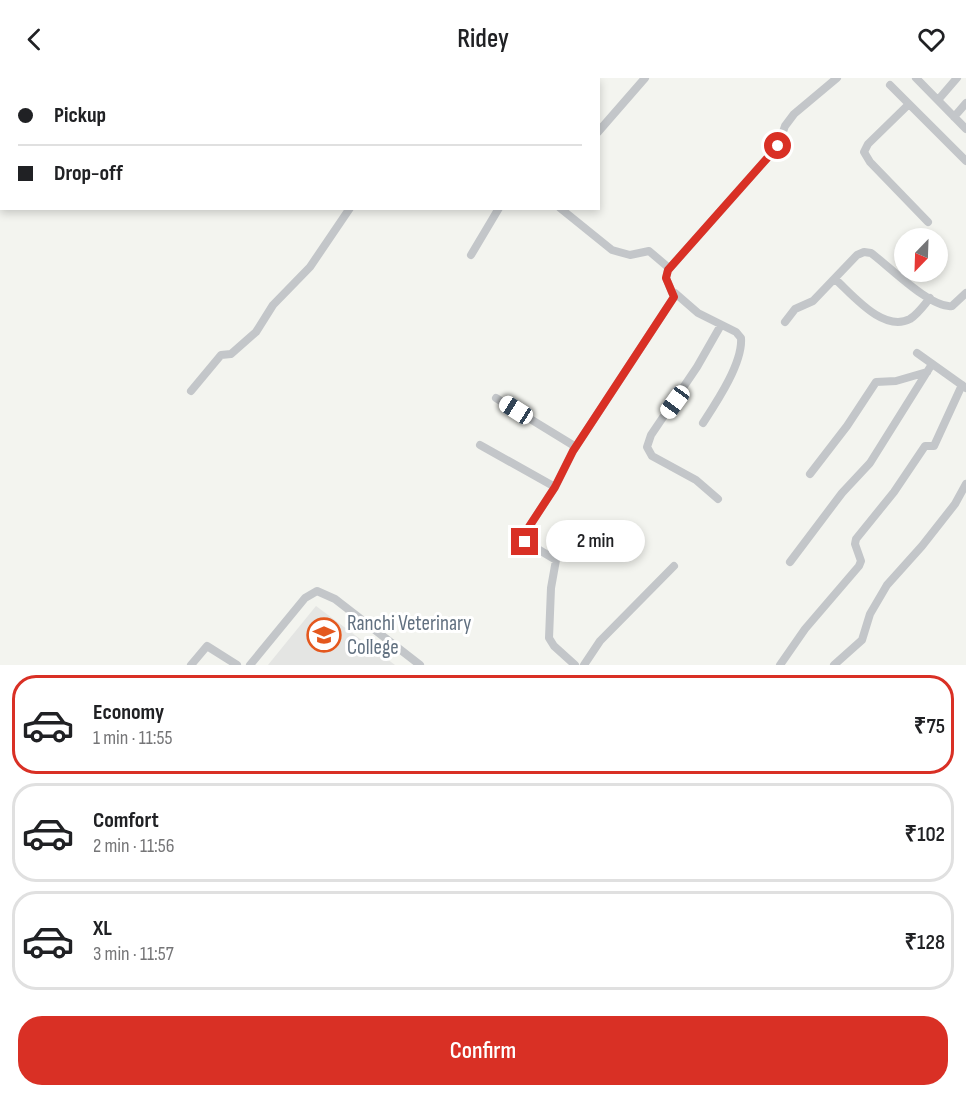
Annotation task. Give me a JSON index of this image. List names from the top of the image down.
{
  "places": {
    "school or university": ["Ranchi Veterinary College"]
  },
  "north": "bottom left",
  "page": {
    "header": "Ridey",
    "banner": ["Pickup", "Drop-off"],
    "bubble": "2 min",
    "list": [
      {
        "name": "Economy",
        "note": "1 min · 11:55",
        "value": "₹75"
      },
      {
        "name": "Comfort",
        "note": "2 min · 11:56",
        "value": "₹102"
      },
      {
        "name": "XL",
        "note": "3 min · 11:57",
        "value": "₹128"
      }
    ],
    "buttons": "Confirm"
  }
}
